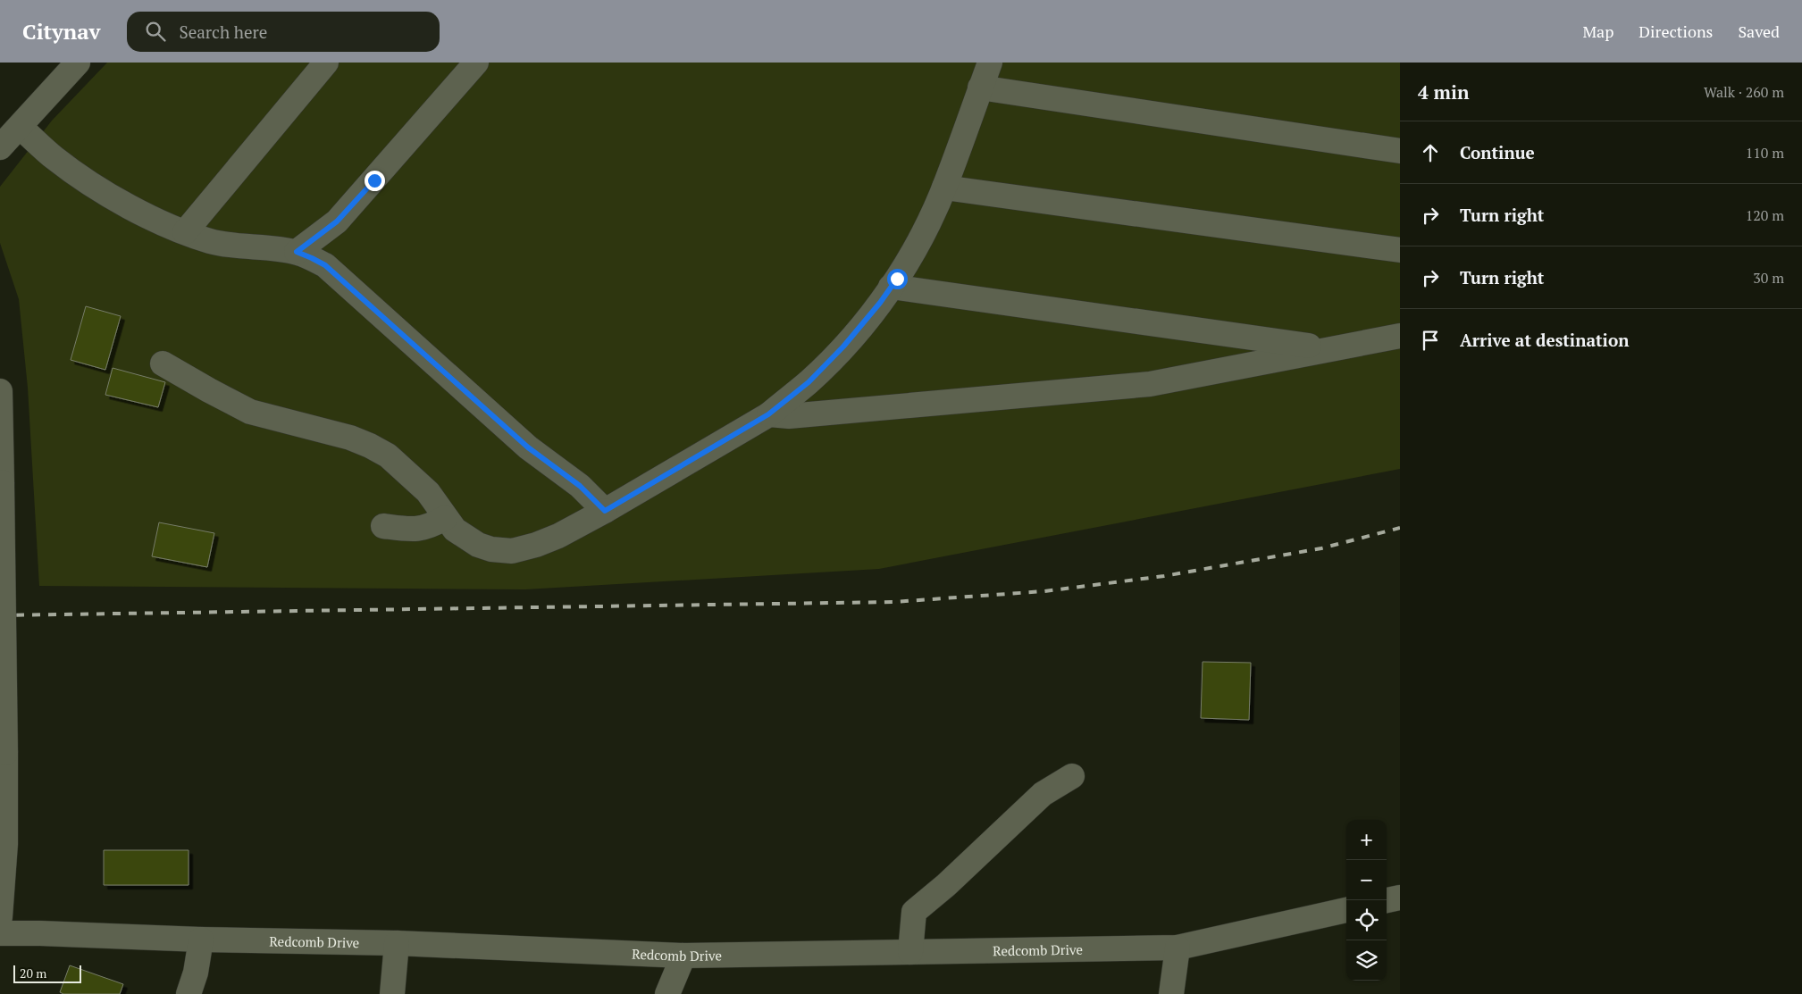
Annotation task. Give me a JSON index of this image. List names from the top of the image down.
{
  "streets": {
    "street": ["Redcomb Drive"]
  },
  "scale_bar": "20 m",
  "page": {
    "header": "Citynav",
    "search": "Search here",
    "nav": ["Map", "Directions", "Saved"],
    "heading": ["4 min", "Walk · 260 m"],
    "list": [
      ["Continue", "110 m"],
      ["Turn right", "120 m"],
      ["Turn right", "30 m"],
      "Arrive at destination"
    ],
    "map_buttons": ["+", "−"],
    "scale": "20 m"
  }
}
